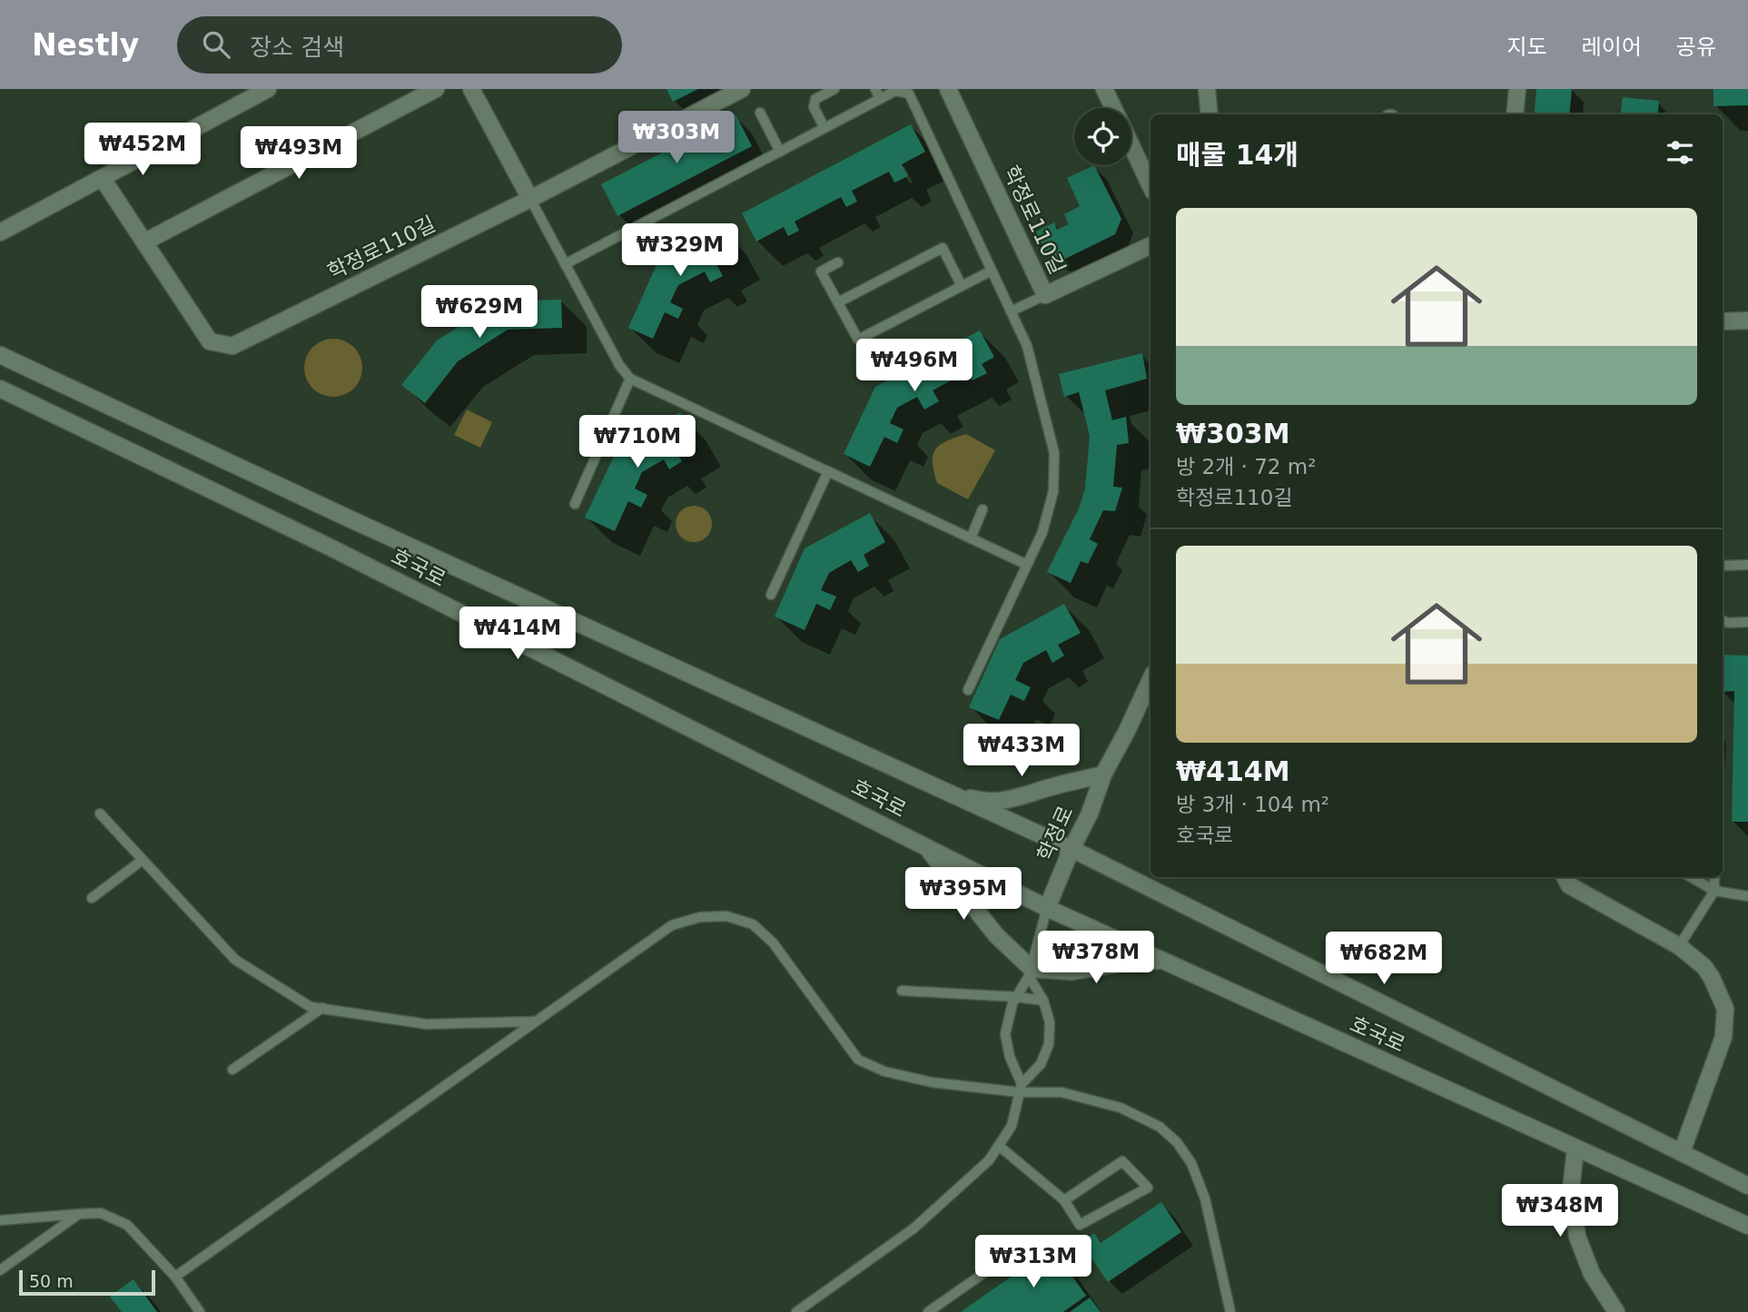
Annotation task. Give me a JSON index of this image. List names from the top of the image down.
{
  "streets": {
    "main road": ["학정로110길", "호국로", "학정로"]
  },
  "crossings": [
    ["호국로", "학정로"]
  ],
  "scale_bar": "50 m",
  "page": {
    "header": "Nestly",
    "search": "장소 검색",
    "nav": ["지도", "레이어", "공유"],
    "price": [
      "₩303M",
      "₩452M",
      "₩493M",
      "₩329M",
      "₩629M",
      "₩496M",
      "₩710M",
      "₩414M",
      "₩433M",
      "₩395M",
      "₩378M",
      "₩682M",
      "₩348M",
      "₩313M"
    ],
    "heading": "매물 14개",
    "list": [
      {
        "name": "₩303M",
        "note": "방 2개 · 72 m² · 학정로110길"
      },
      {
        "name": "₩414M",
        "note": "방 3개 · 104 m² · 호국로"
      }
    ],
    "scale": "50 m"
  }
}
